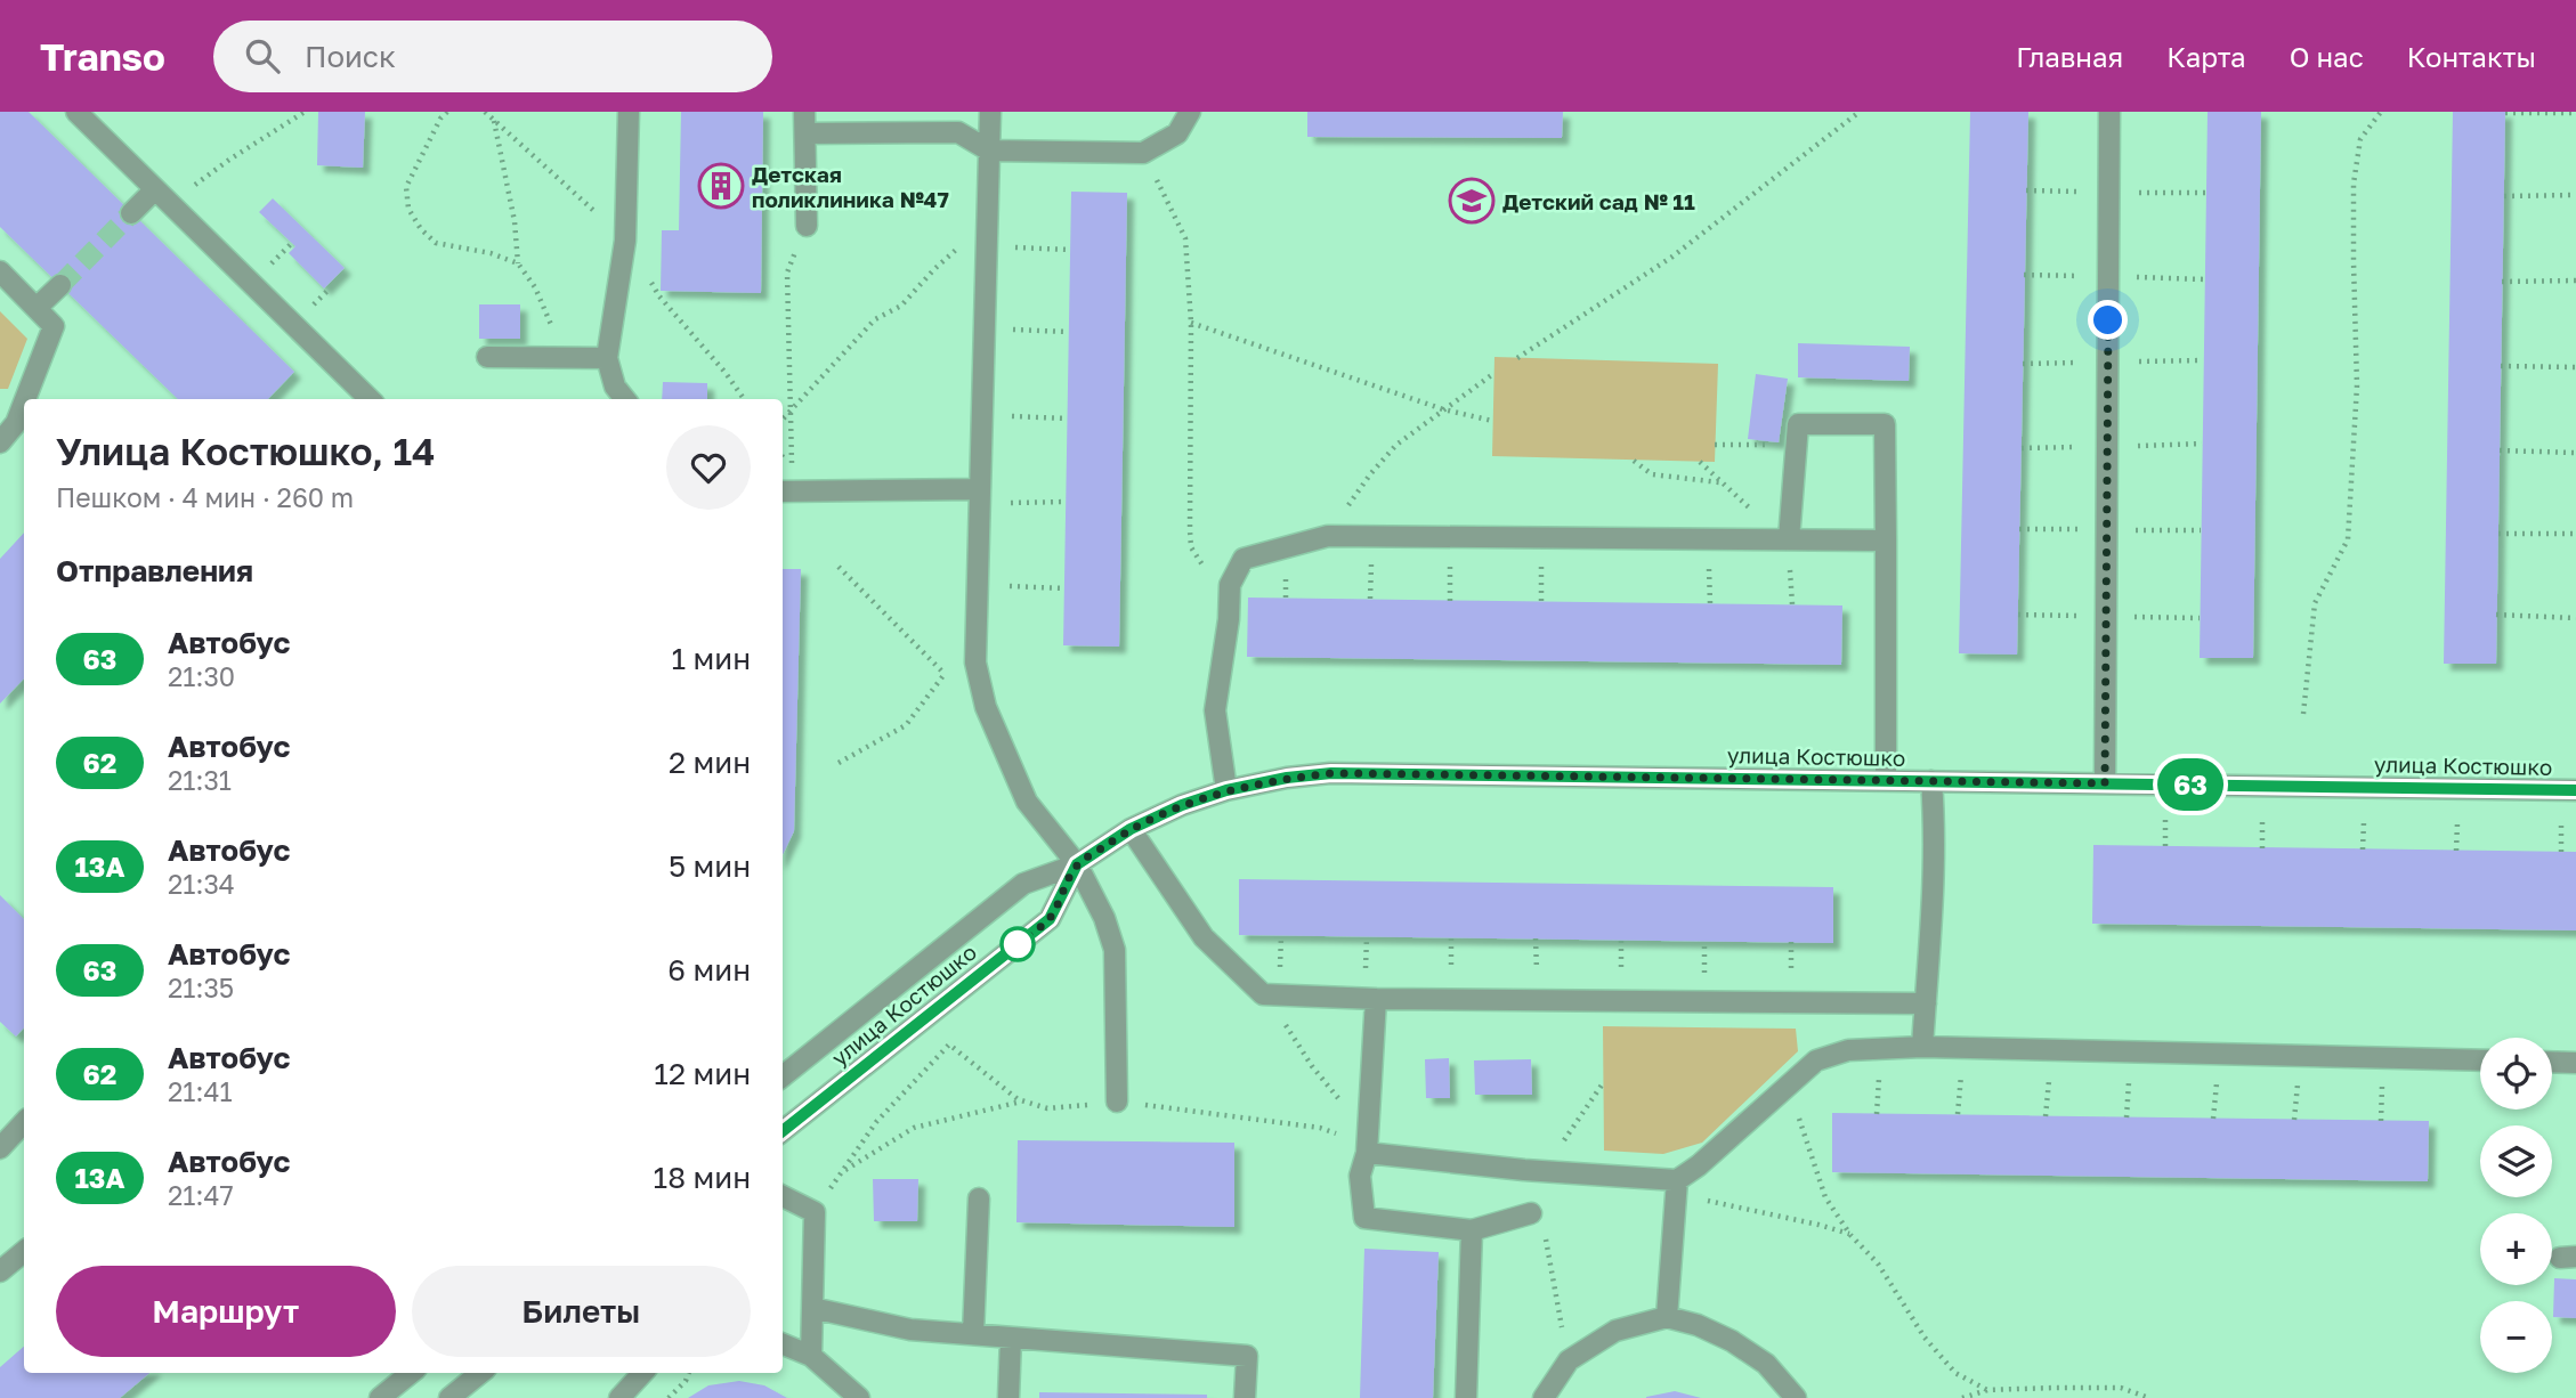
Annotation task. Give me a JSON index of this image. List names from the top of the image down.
{
  "streets": {
    "street": ["улица Костюшко"]
  },
  "places": {
    "building": ["Детская поликлиника №47"],
    "school or university": ["Детский сад № 11"]
  },
  "lines": ["bus line 63"],
  "page": {
    "header": "Transo",
    "search": "Поиск",
    "nav": [
      "Главная",
      "Карта",
      "О нас",
      "Контакты"
    ],
    "on_map": "63",
    "heading": [
      ["Улица Костюшко, 14", "Пешком · 4 мин · 260 m"],
      "Отправления"
    ],
    "list": [
      {
        "mark": "63",
        "name": "Автобус",
        "note": "21:30",
        "value": "1 мин"
      },
      {
        "mark": "62",
        "name": "Автобус",
        "note": "21:31",
        "value": "2 мин"
      },
      {
        "mark": "13А",
        "name": "Автобус",
        "note": "21:34",
        "value": "5 мин"
      },
      {
        "mark": "63",
        "name": "Автобус",
        "note": "21:35",
        "value": "6 мин"
      },
      {
        "mark": "62",
        "name": "Автобус",
        "note": "21:41",
        "value": "12 мин"
      },
      {
        "mark": "13А",
        "name": "Автобус",
        "note": "21:47",
        "value": "18 мин"
      }
    ],
    "map_buttons": ["+", "−"],
    "buttons": ["Маршрут", "Билеты"]
  }
}
